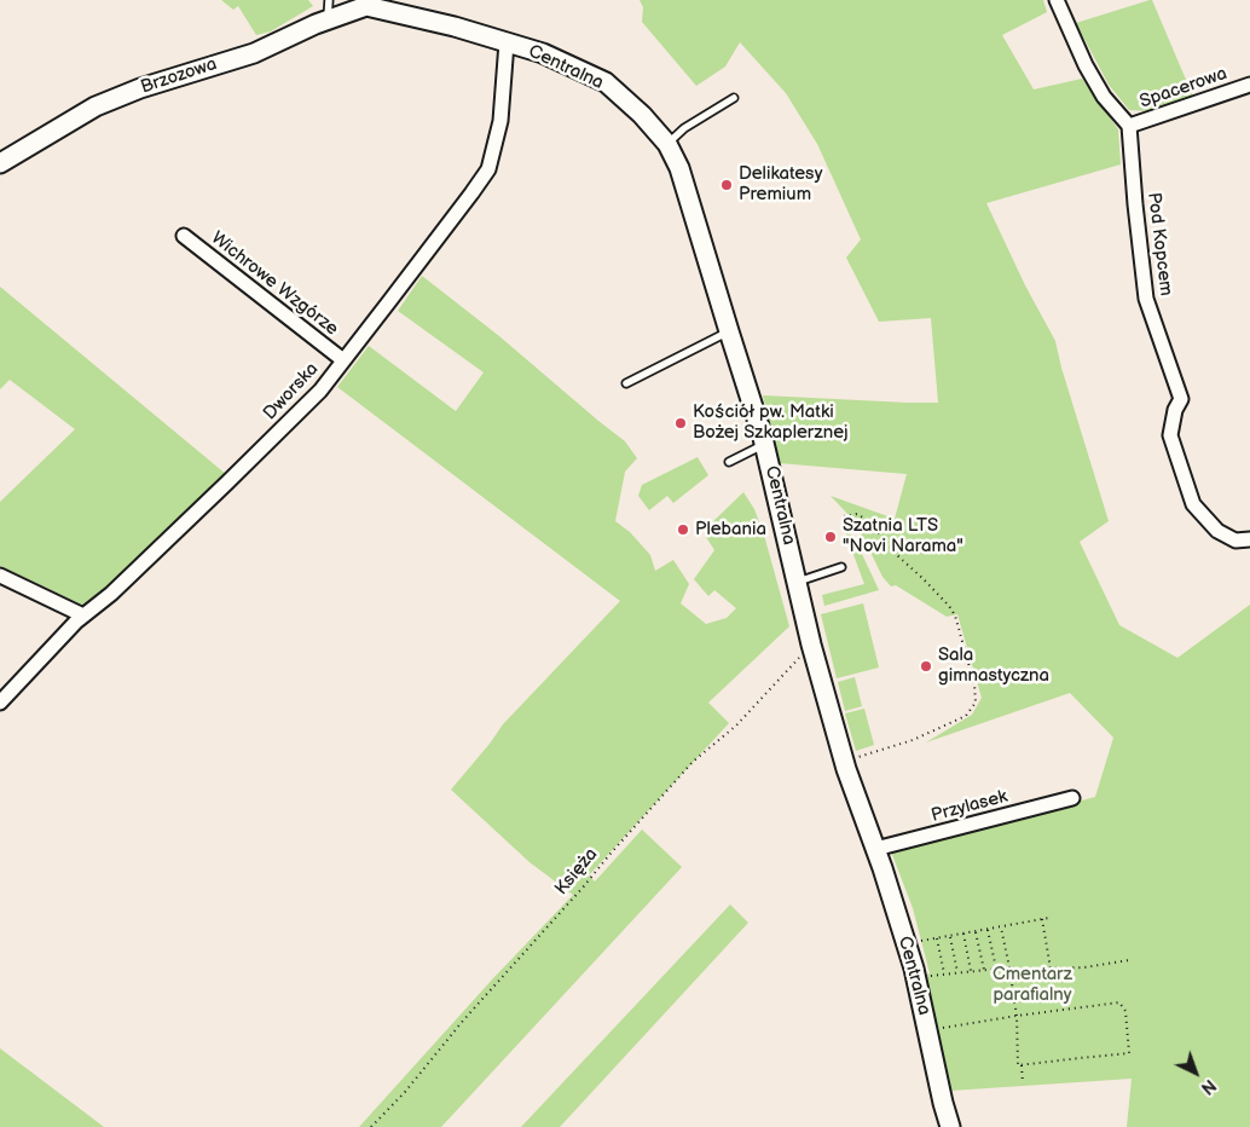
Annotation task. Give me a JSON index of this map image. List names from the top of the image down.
{
  "streets": {
    "street": [
      "Centralna",
      "Brzozowa",
      "Spacerowa",
      "Pod Kopcem",
      "Wichrowe Wzgórze",
      "Dworska",
      "Przylasek"
    ],
    "path": ["Księża"]
  },
  "crossings": [
    ["Centralna", "Brzozowa"],
    ["Centralna", "Dworska"],
    ["Centralna", "Przylasek"],
    ["Centralna", "Księża"],
    ["Spacerowa", "Pod Kopcem"],
    ["Wichrowe Wzgórze", "Dworska"]
  ],
  "parks": ["Cmentarz parafialny"],
  "places": [
    "Delikatesy Premium",
    "Kościół pw. Matki Bożej Szkaplerznej",
    "Plebania",
    "Szatnia LTS \"Novi Narama\"",
    "Sala gimnastyczna"
  ],
  "north": "bottom right"
}
